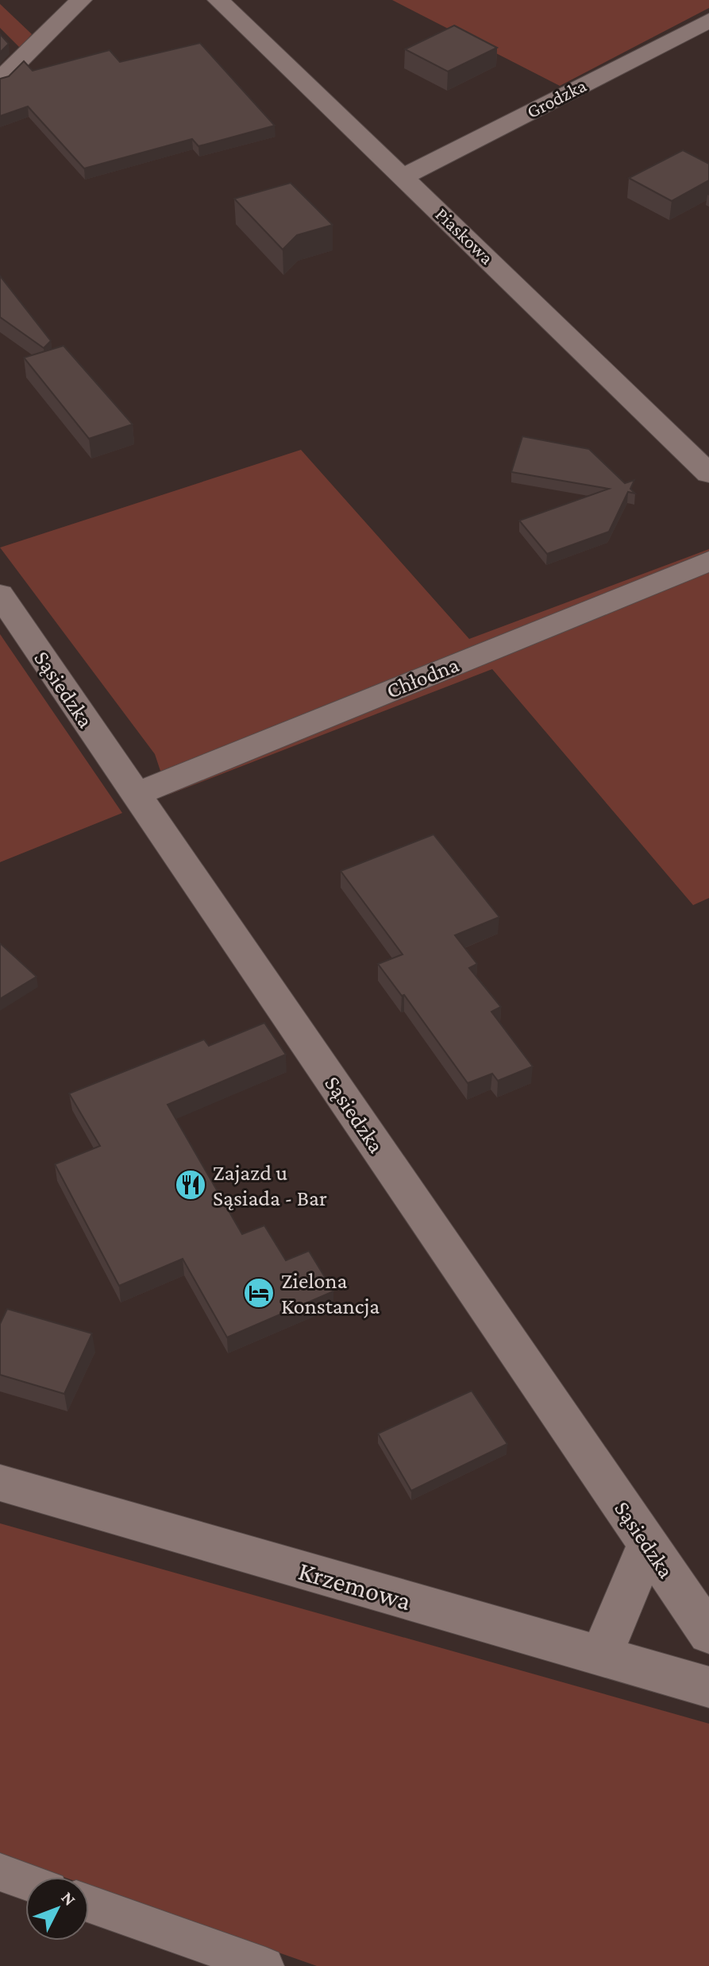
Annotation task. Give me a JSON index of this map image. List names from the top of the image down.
{
  "streets": {
    "street": [
      "Grodzka",
      "Piaskowa",
      "Chłodna",
      "Sąsiedzka",
      "Krzemowa"
    ]
  },
  "crossings": [
    ["Grodzka", "Piaskowa"],
    ["Chłodna", "Sąsiedzka"]
  ],
  "places": {
    "restaurant": ["Zajazd u Sąsiada - Bar"],
    "hotel": ["Zielona Konstancja"]
  },
  "north": "top right"
}
